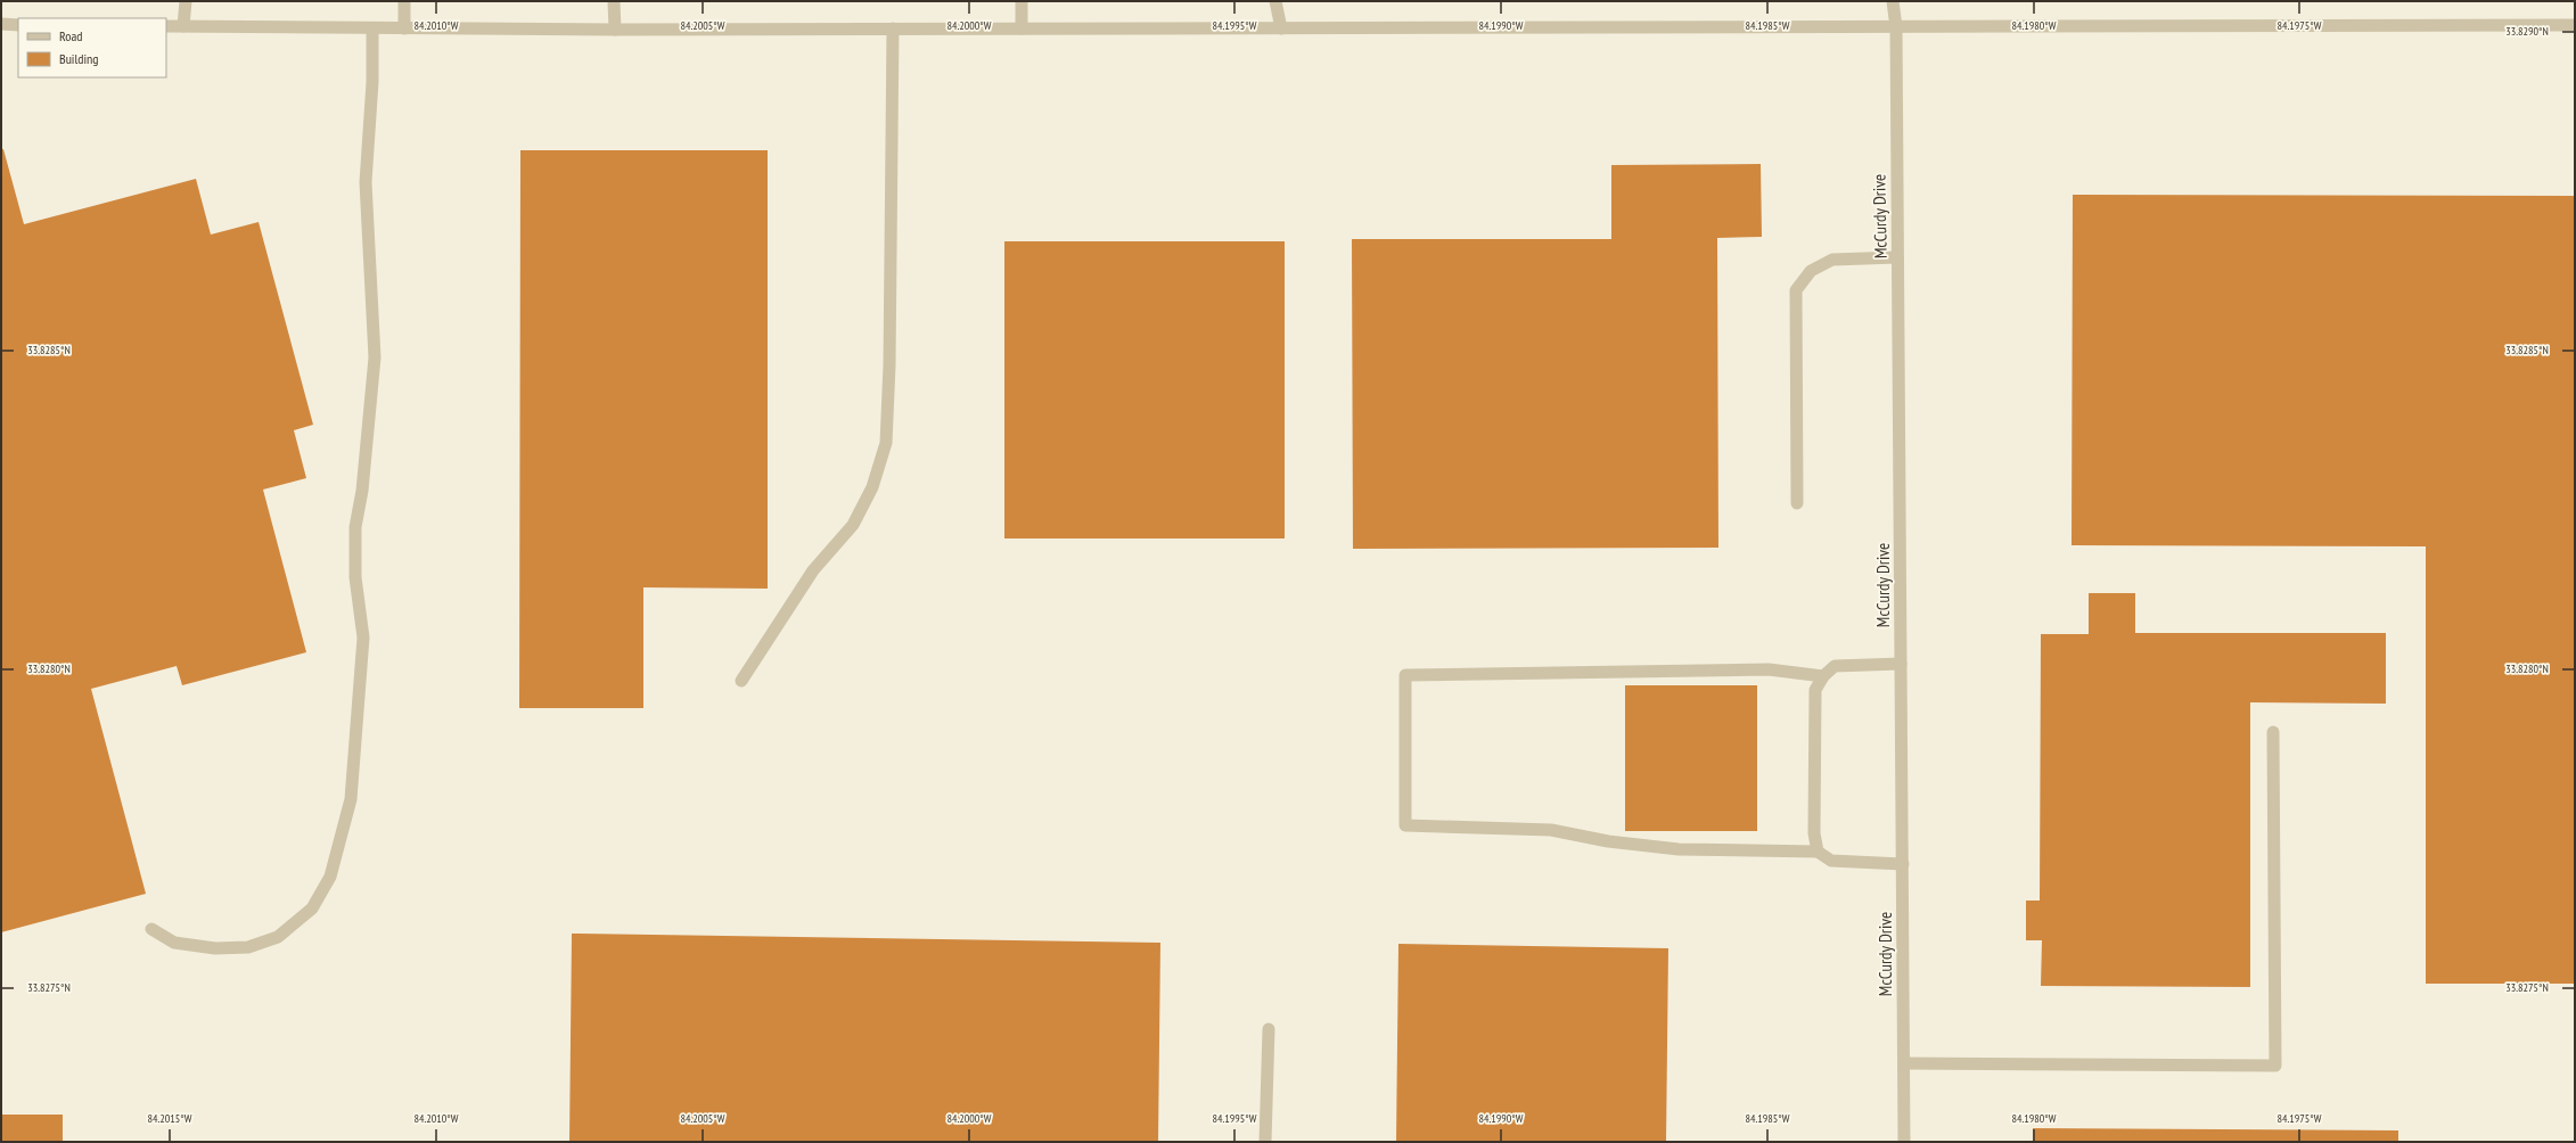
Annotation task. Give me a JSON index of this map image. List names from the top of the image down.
{
  "streets": {
    "street": ["McCurdy Drive"]
  },
  "legend": ["Road", "Building"],
  "coordinates": [
    "84.2010°W",
    "84.2005°W",
    "84.2000°W",
    "84.1995°W",
    "84.1990°W",
    "84.1985°W",
    "84.1980°W",
    "84.1975°W",
    "33.8290°N",
    "33.8285°N",
    "33.8280°N",
    "33.8275°N",
    "84.2015°W"
  ]
}
